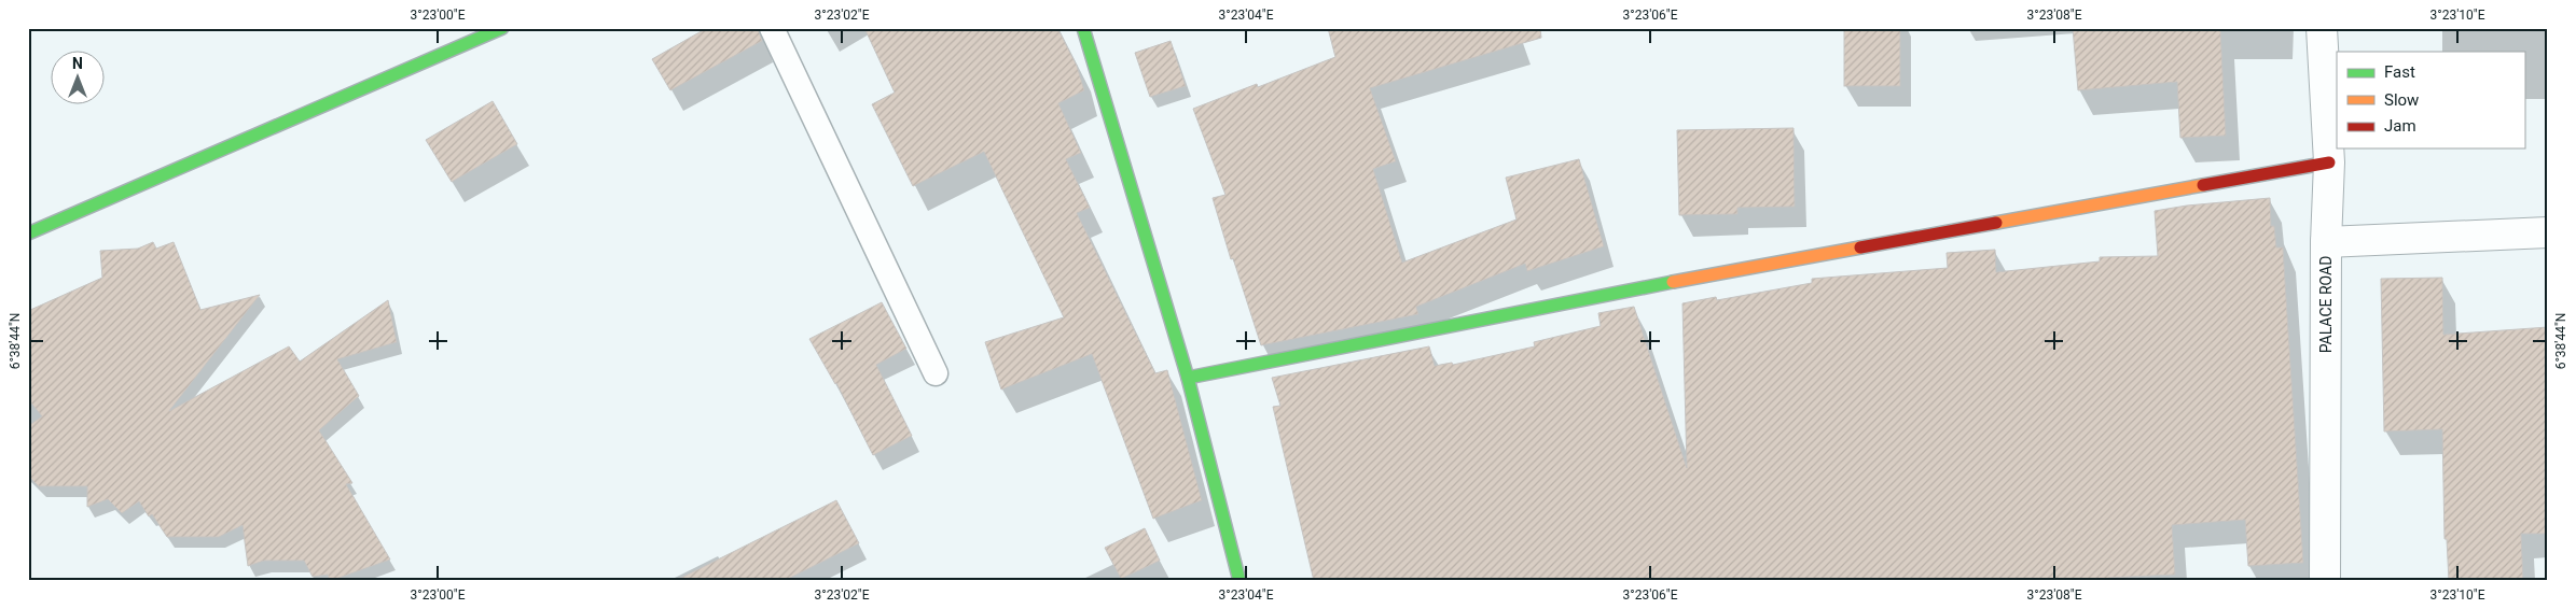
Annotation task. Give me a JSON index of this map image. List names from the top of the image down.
{
  "streets": {
    "street": ["PALACE ROAD"]
  },
  "legend": ["Fast", "Slow", "Jam"],
  "north": "top",
  "coordinates": [
    "3°23'00\"E",
    "3°23'02\"E",
    "3°23'04\"E",
    "3°23'06\"E",
    "3°23'08\"E",
    "3°23'10\"E",
    "6°38'44\"N"
  ]
}
